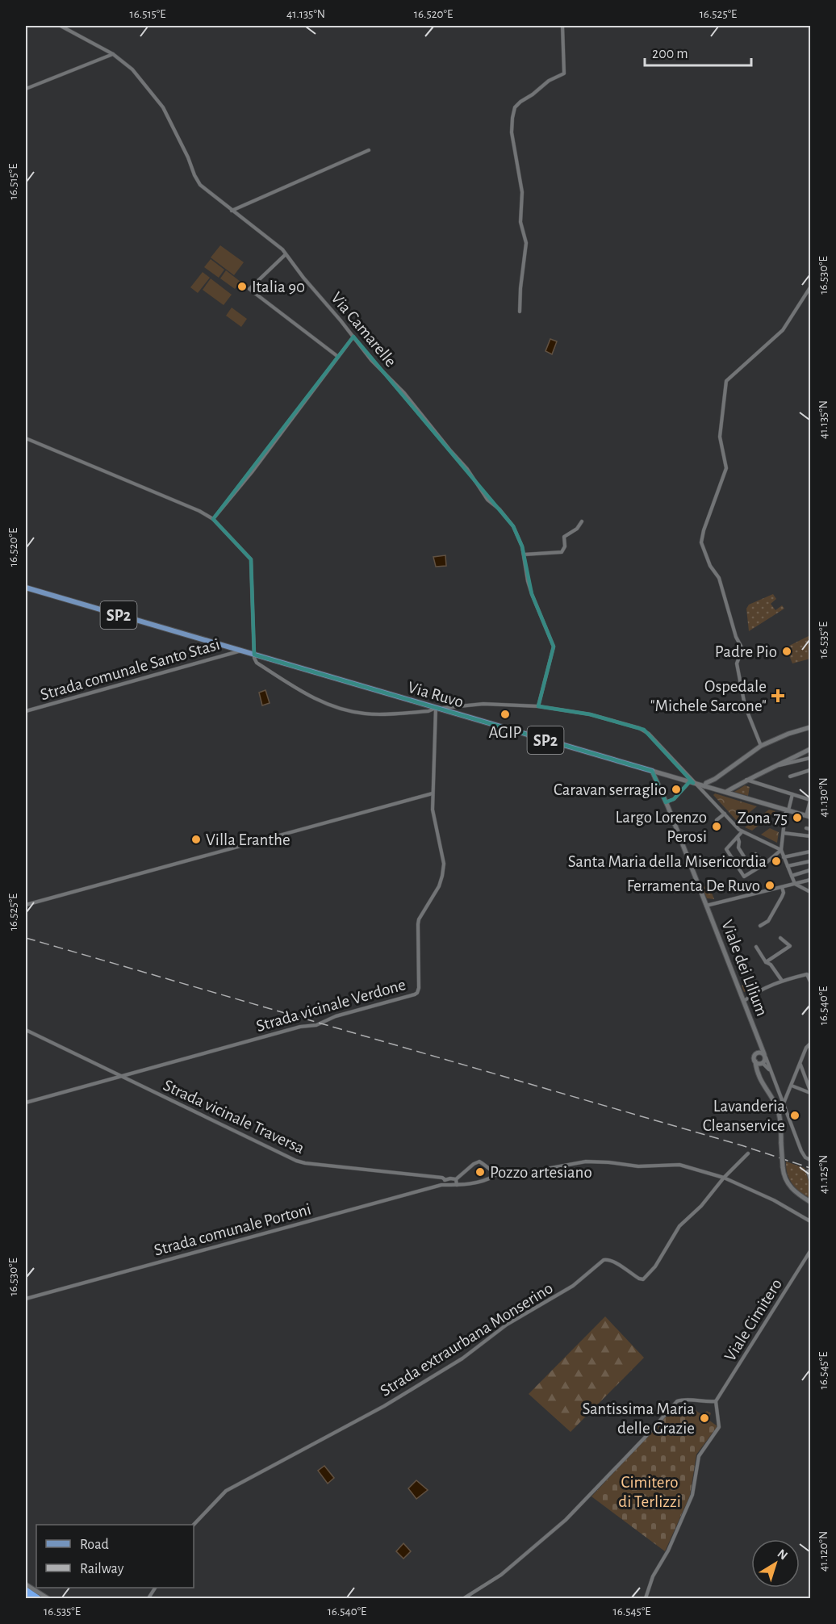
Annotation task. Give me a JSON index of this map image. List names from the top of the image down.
{
  "streets": {
    "main road": ["SP2", "Via Ruvo", "Viale dei Lilium"],
    "street": [
      "Via Camarelle",
      "Strada comunale Santo Stasi",
      "Strada vicinale Verdone",
      "Strada vicinale Traversa",
      "Strada comunale Portoni",
      "Viale Cimitero",
      "Strada extraurbana Monserino"
    ]
  },
  "crossings": [
    ["SP2", "Via Ruvo"],
    ["SP2", "Viale dei Lilium"],
    ["Strada comunale Santo Stasi", "Via Ruvo"],
    ["Via Ruvo", "Viale dei Lilium"],
    ["Via Ruvo", "Strada vicinale Verdone"],
    ["Strada vicinale Verdone", "Strada vicinale Traversa"]
  ],
  "parks": ["Cimitero di Terlizzi"],
  "places": {
    "other": [
      "Italia 90",
      "Padre Pio",
      "AGIP",
      "Caravan serraglio",
      "Zona 75",
      "Largo Lorenzo Perosi",
      "Villa Eranthe",
      "Santa Maria della Misericordia",
      "Ferramenta De Ruvo",
      "Lavanderia Cleanservice",
      "Pozzo artesiano",
      "Santissima Maria delle Grazie"
    ],
    "health": ["Ospedale \"Michele Sarcone\""]
  },
  "legend": ["Road", "Railway"],
  "scale_bar": "200 m",
  "north": "top right",
  "coordinates": [
    "16.515°E",
    "41.135°N",
    "16.520°E",
    "16.525°E",
    "16.530°E",
    "16.535°E",
    "41.130°N",
    "16.540°E",
    "41.125°N",
    "16.545°E",
    "41.120°N"
  ]
}
